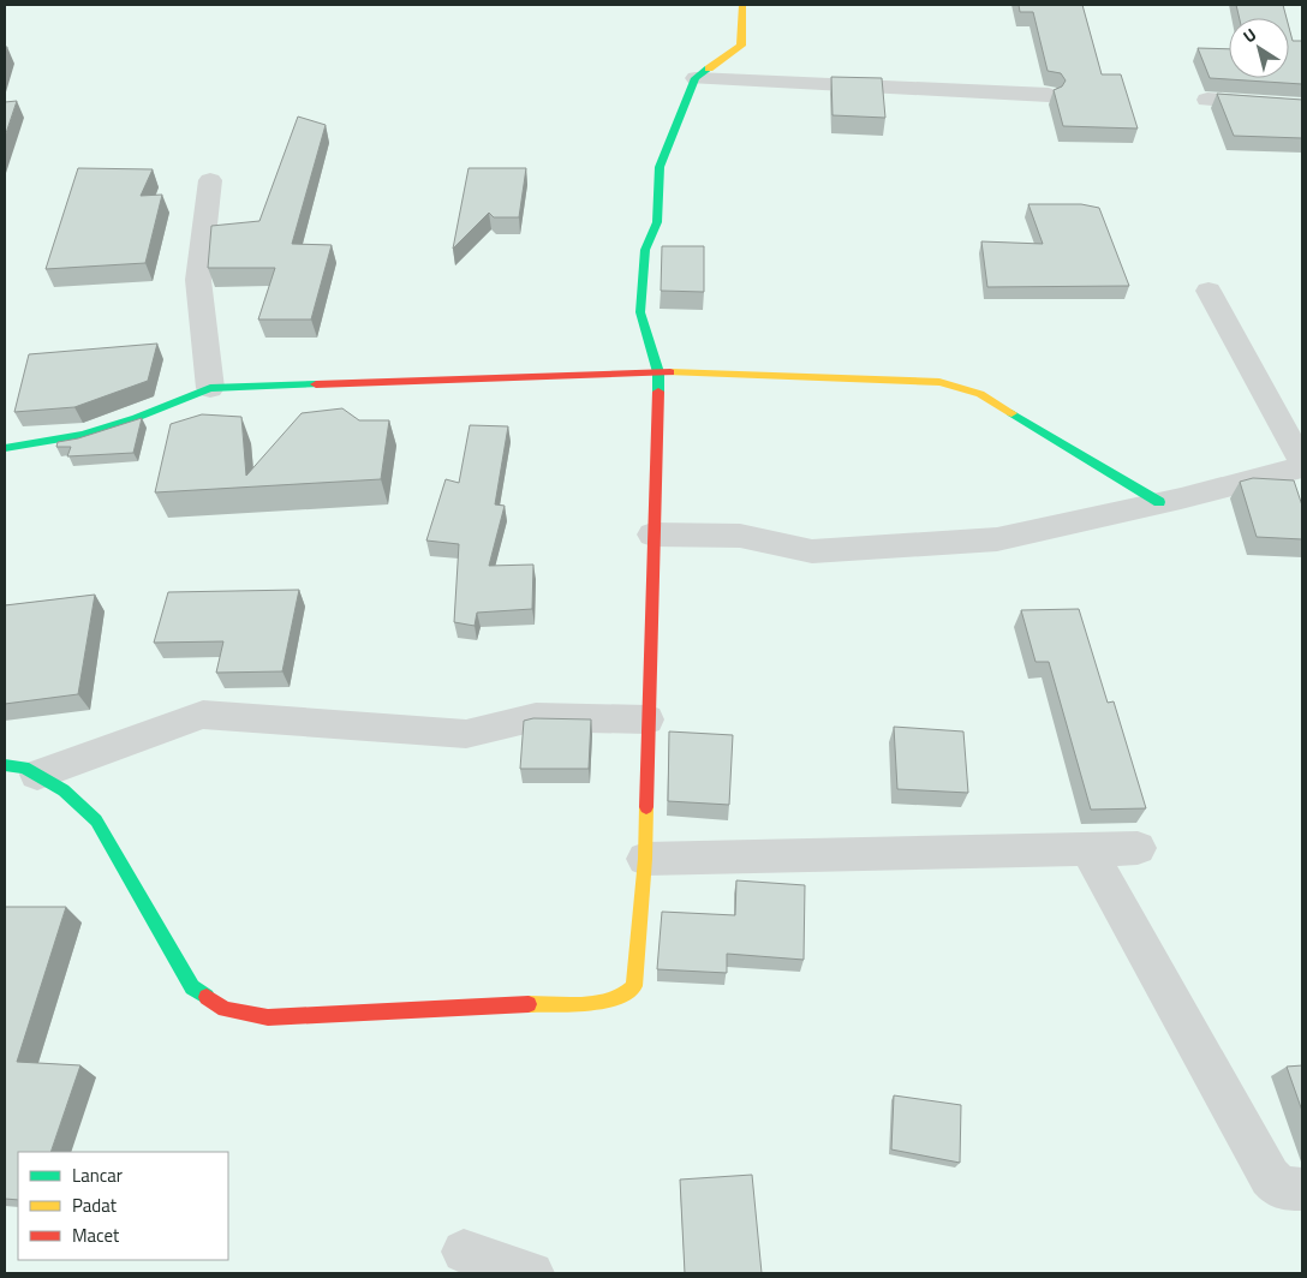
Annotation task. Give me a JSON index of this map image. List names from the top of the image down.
{
  "legend": ["Lancar", "Padat", "Macet"],
  "north": "top left"
}
